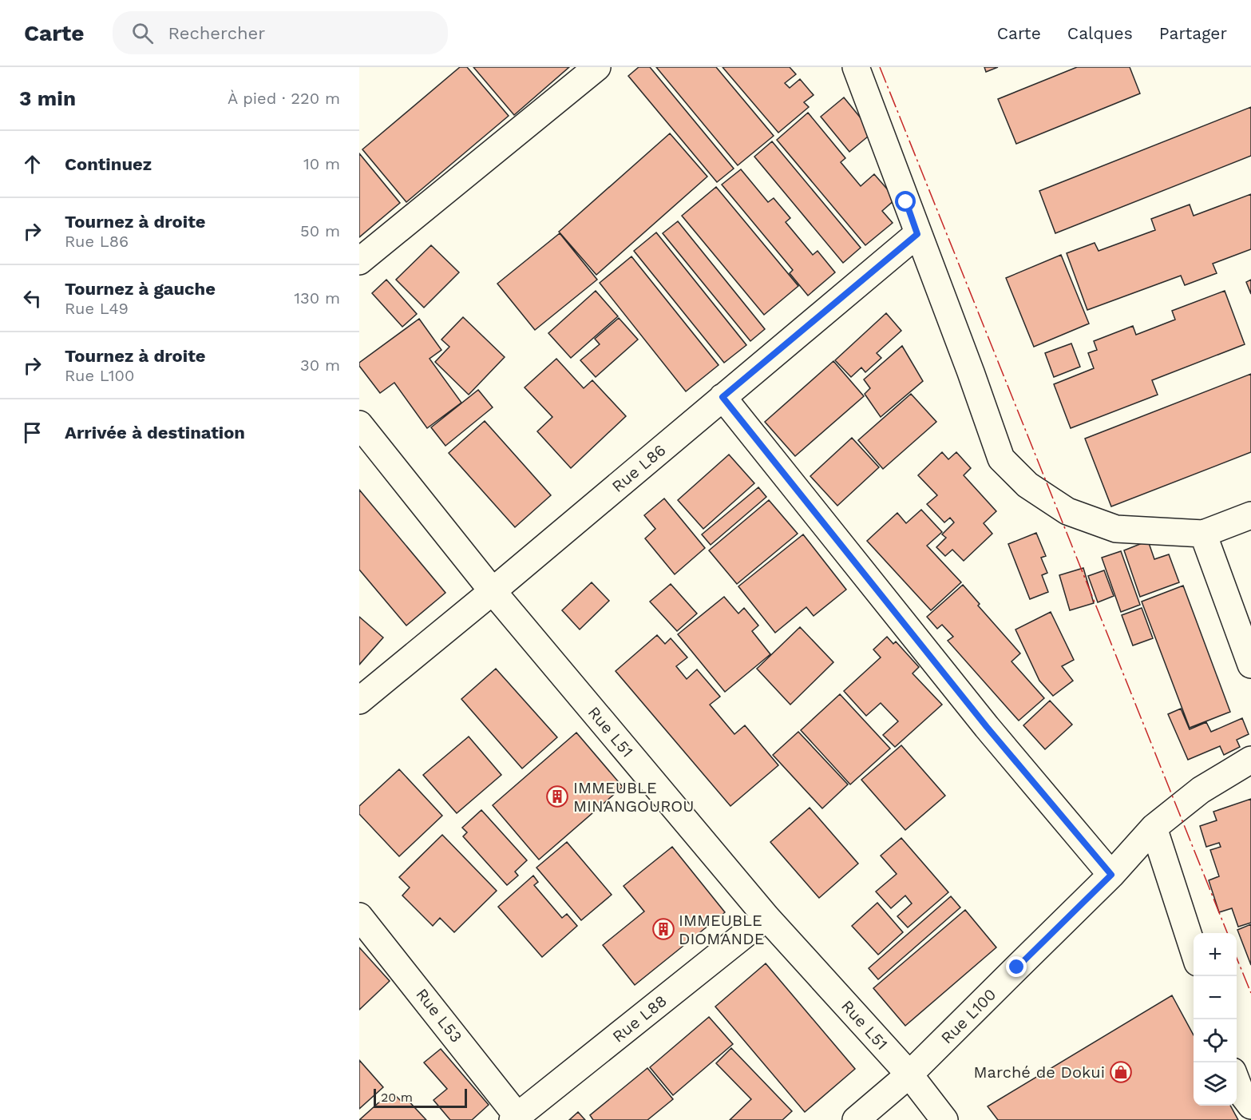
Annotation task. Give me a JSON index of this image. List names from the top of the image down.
{
  "streets": {
    "street": [
      "Rue L86",
      "Rue L51",
      "Rue L53",
      "Rue L100",
      "Rue L88"
    ]
  },
  "crossings": [
    ["Rue L86", "Rue L51"],
    ["Rue L51", "Rue L100"],
    ["Rue L51", "Rue L88"],
    ["Rue L53", "Rue L88"]
  ],
  "places": {
    "building": ["IMMEUBLE MINANGOUROU", "IMMEUBLE DIOMANDE"],
    "shop": ["Marché de Dokui"]
  },
  "scale_bar": "20 m",
  "page": {
    "header": "Carte",
    "search": "Rechercher",
    "nav": ["Carte", "Calques", "Partager"],
    "heading": ["3 min", "À pied · 220 m"],
    "list": [
      ["Continuez", "10 m"],
      ["Tournez à droite", "Rue L86", "50 m"],
      ["Tournez à gauche", "Rue L49", "130 m"],
      ["Tournez à droite", "Rue L100", "30 m"],
      "Arrivée à destination"
    ],
    "map_buttons": ["+", "−"],
    "scale": "20 m"
  }
}
